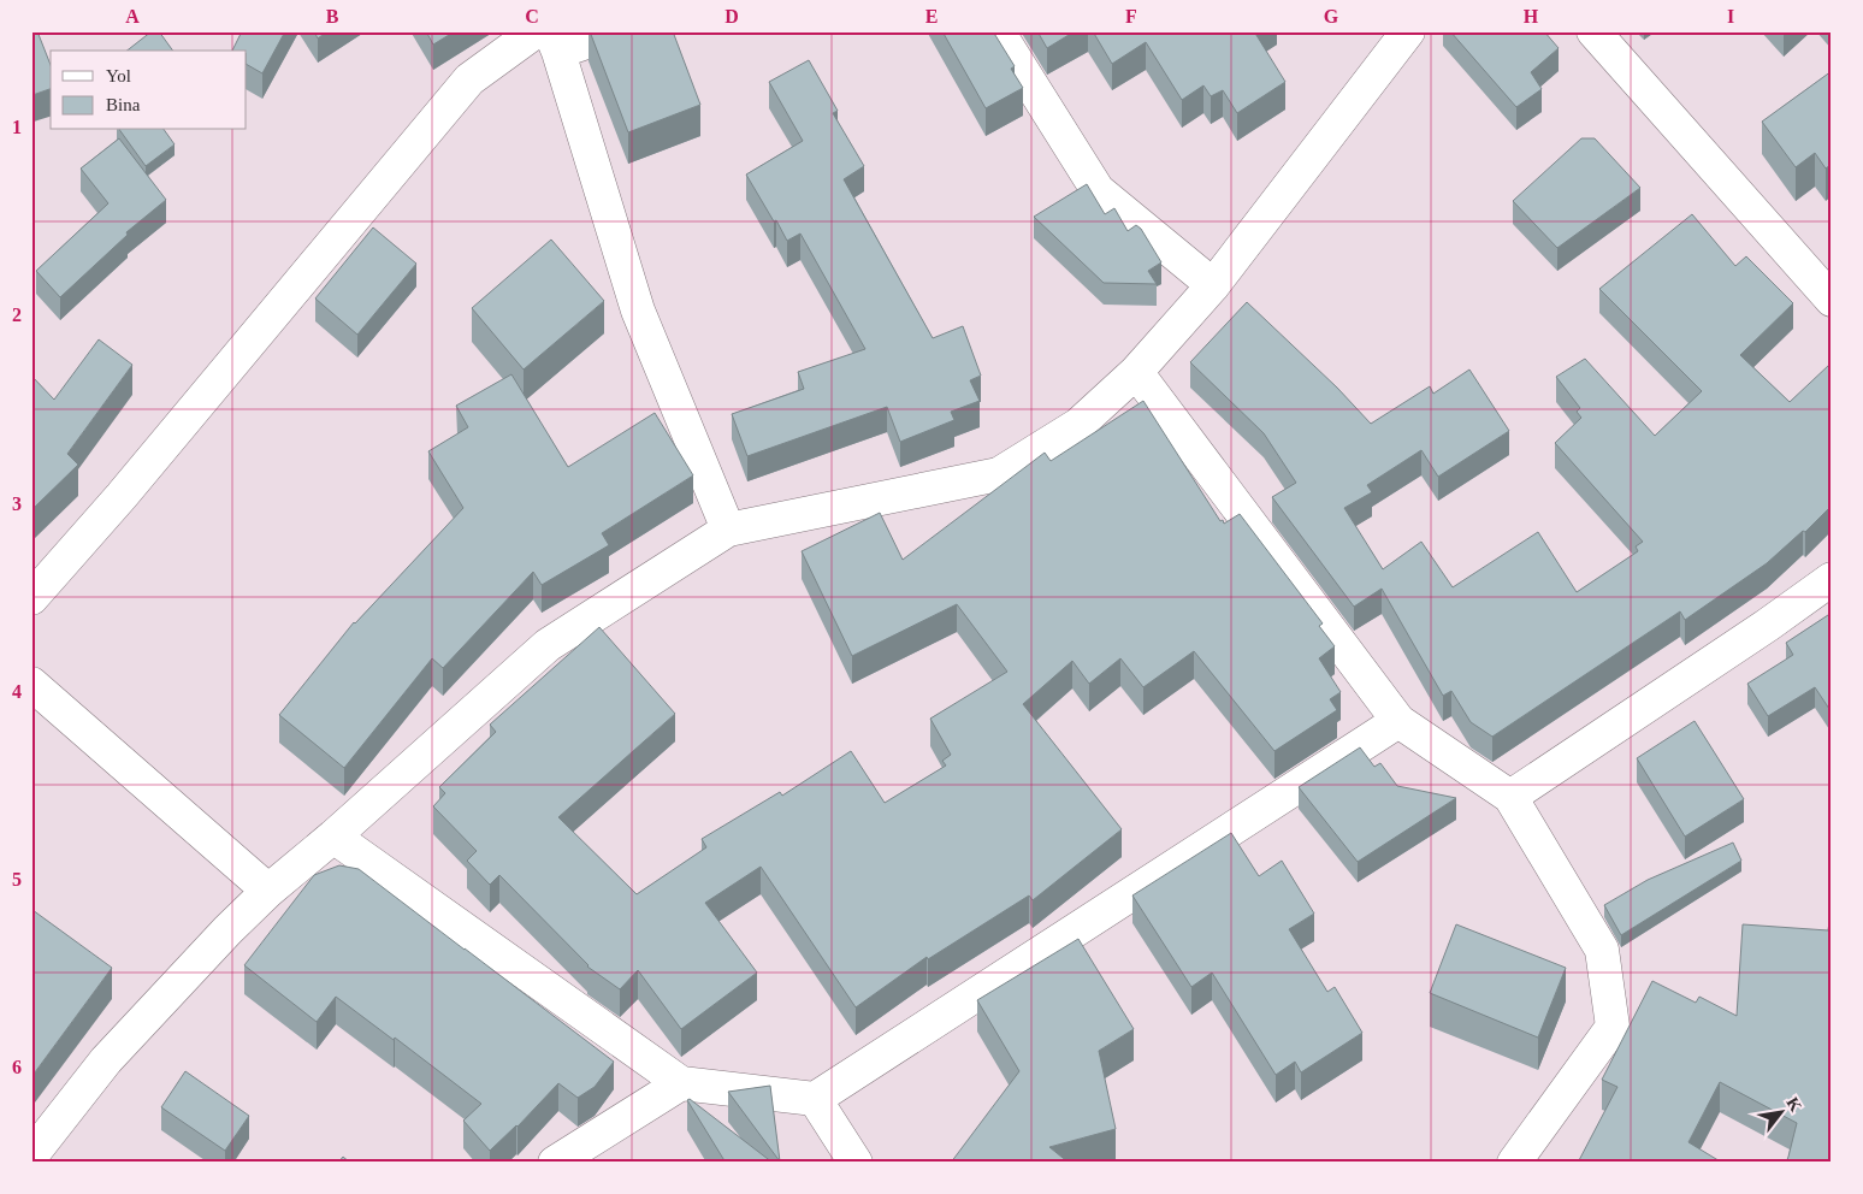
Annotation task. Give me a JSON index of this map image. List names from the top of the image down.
{
  "legend": ["Yol", "Bina"],
  "north": "top right",
  "grid": {
    "columns": [
      "A",
      "B",
      "C",
      "D",
      "E",
      "F",
      "G",
      "H",
      "I"
    ],
    "rows": [
      "1",
      "2",
      "3",
      "4",
      "5",
      "6"
    ]
  }
}
